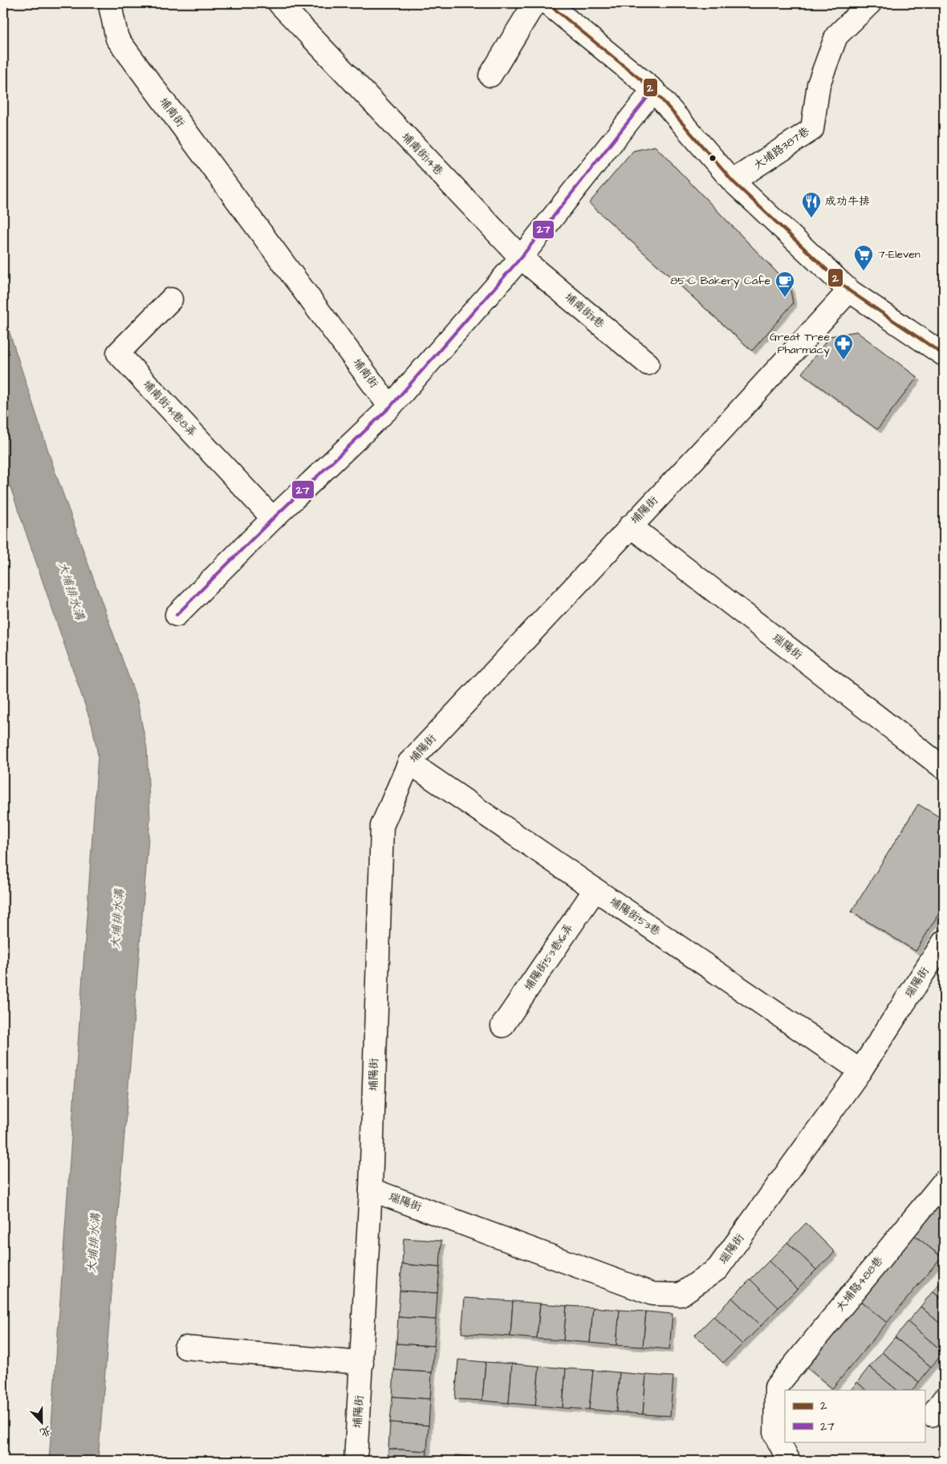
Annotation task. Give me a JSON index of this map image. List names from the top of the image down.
{
  "streets": {
    "street": [
      "埔南街",
      "大埔路387巷",
      "埔南街14巷",
      "埔南街11巷",
      "埔南街41巷8弄",
      "埔陽街",
      "瑞陽街",
      "埔陽街53巷",
      "埔陽街53巷16弄",
      "大埔路488巷"
    ]
  },
  "crossings": [
    ["埔南街14巷", "埔南街11巷"],
    ["埔陽街", "瑞陽街"],
    ["埔陽街", "埔陽街53巷"],
    ["瑞陽街", "埔陽街53巷"],
    ["埔陽街53巷", "埔陽街53巷16弄"]
  ],
  "water": ["大埔排水溝"],
  "places": {
    "restaurant": ["成功牛排"],
    "supermarket": ["7-Eleven"],
    "cafe": ["85°C Bakery Cafe"],
    "pharmacy": ["Great Tree Pharmacy"]
  },
  "lines": ["transit line 2", "transit line 27"],
  "legend": ["2", "27"],
  "north": "bottom"
}
